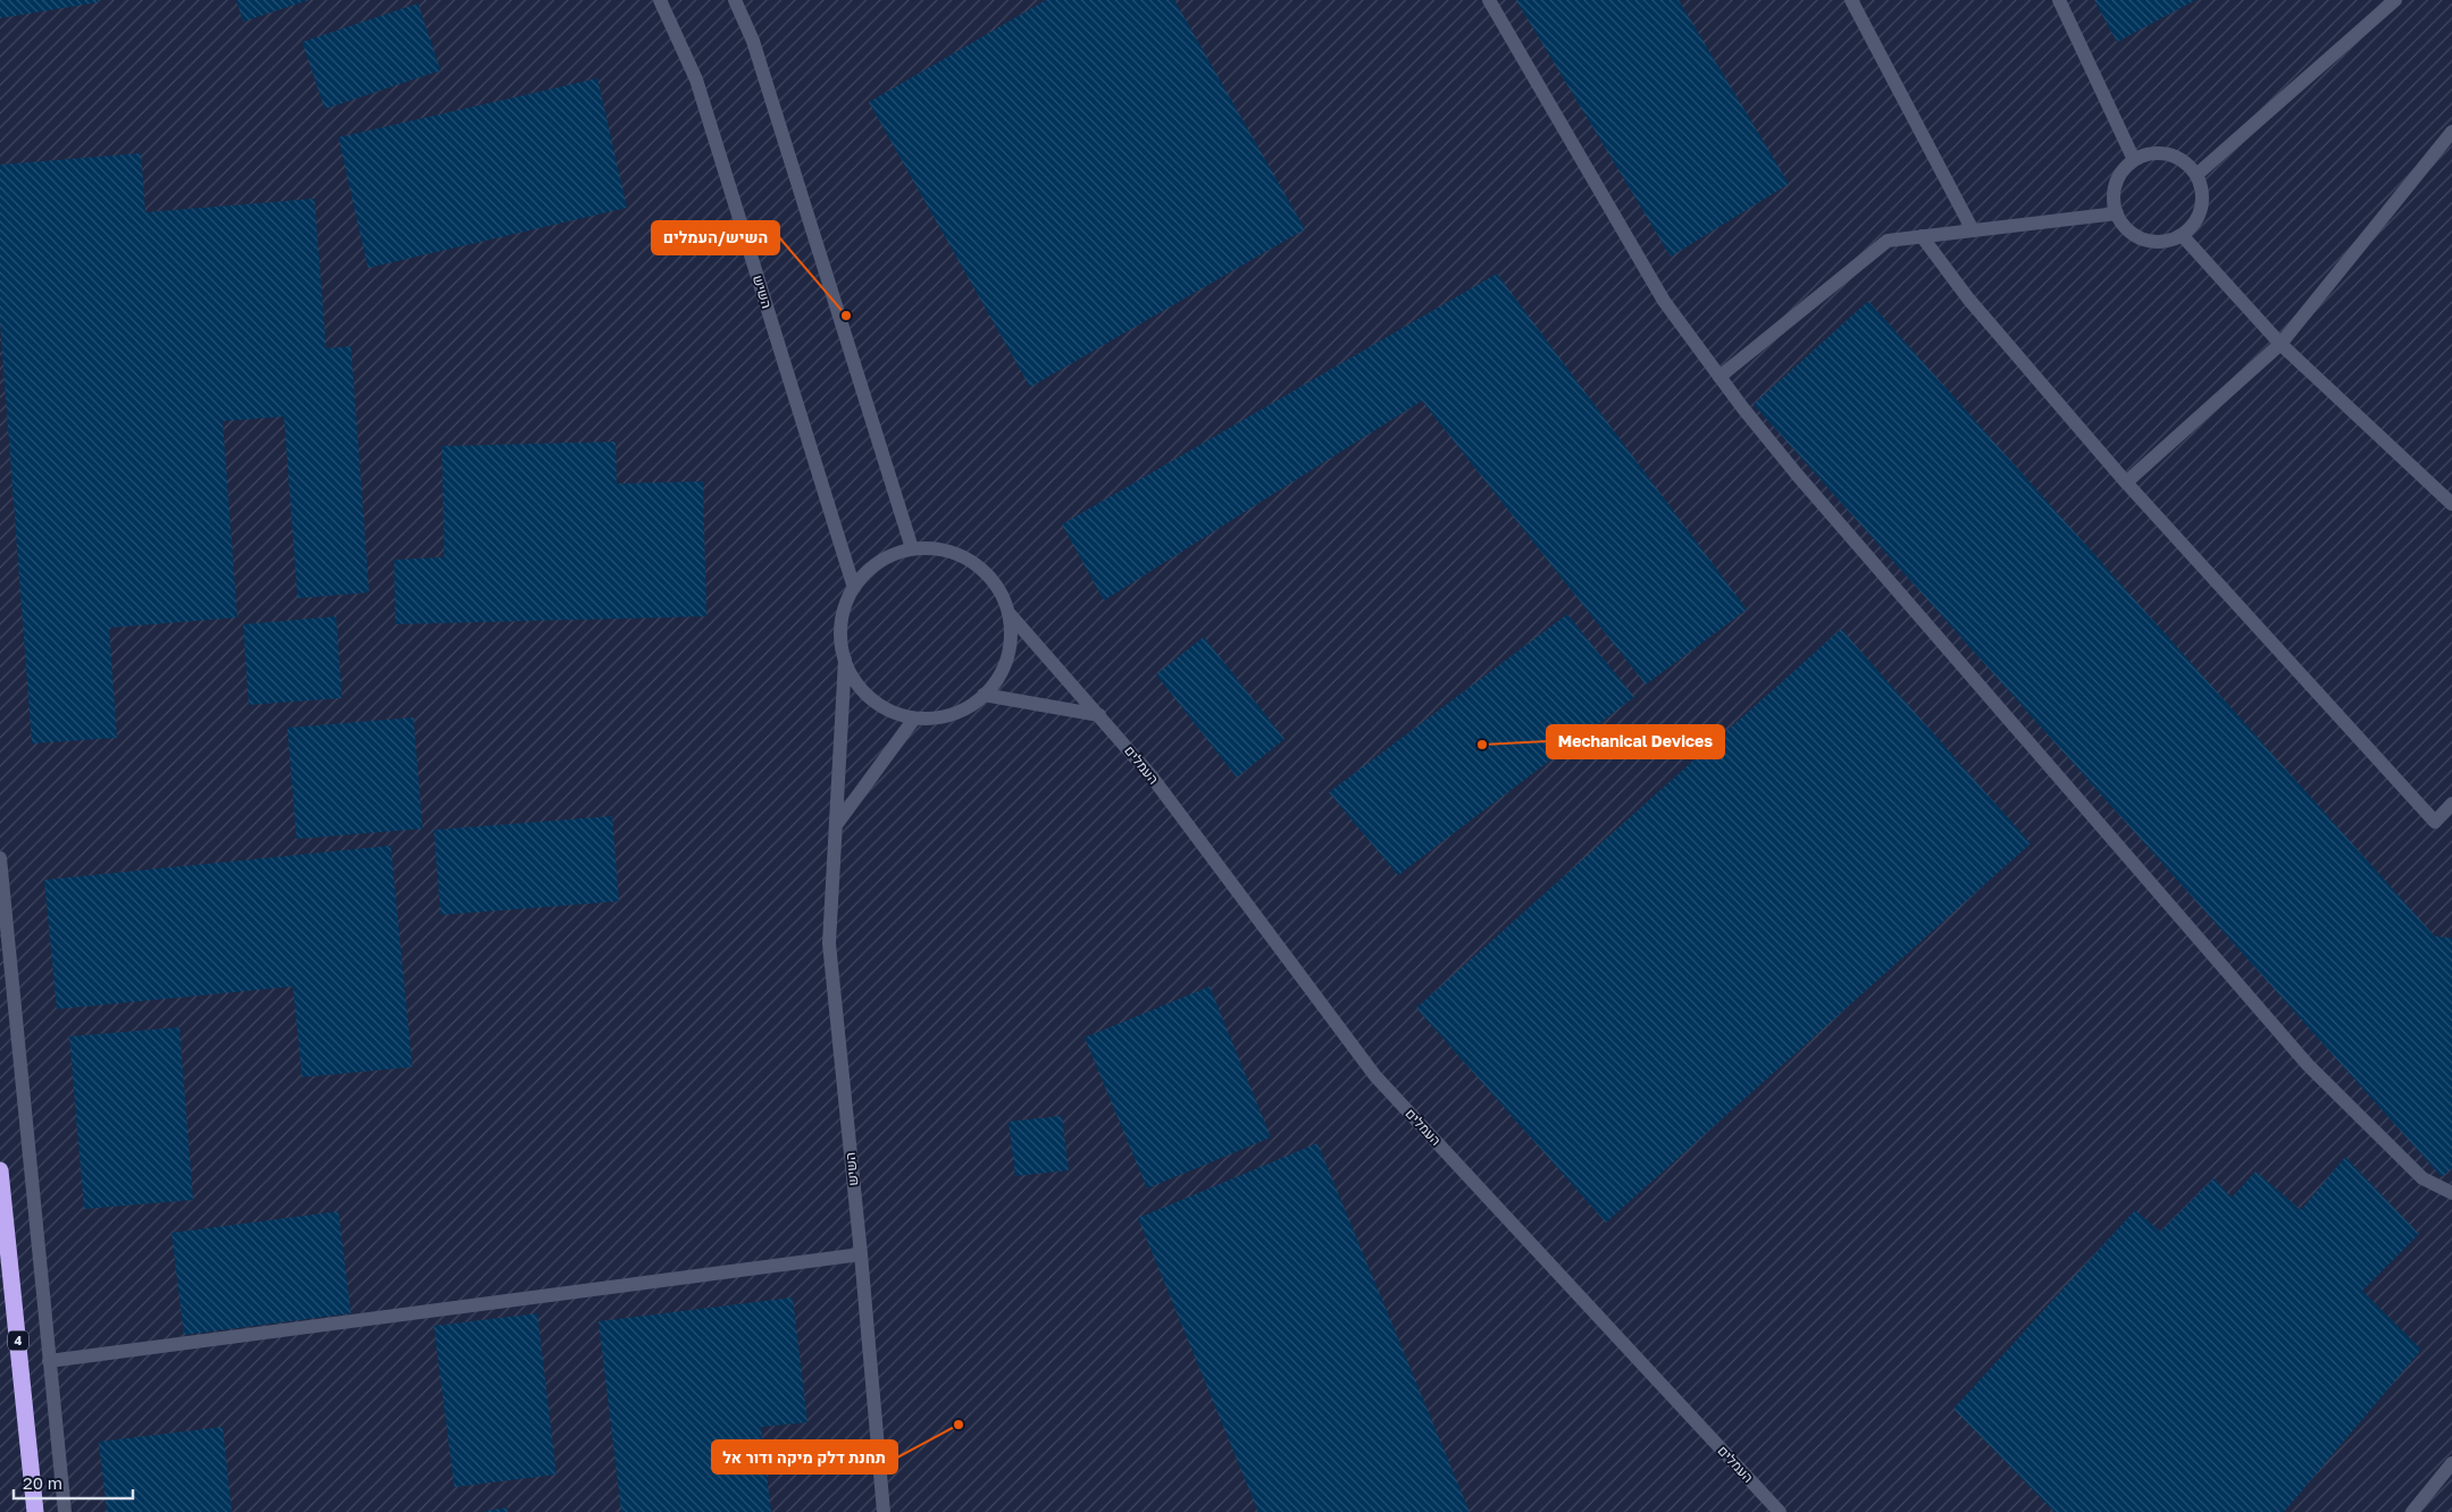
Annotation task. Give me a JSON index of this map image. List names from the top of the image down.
{
  "streets": {
    "highway": ["4"],
    "street": ["השיש", "העמלים"]
  },
  "crossings": [
    ["השיש", "העמלים"]
  ],
  "places": ["השיש/העמלים", "Mechanical Devices", "תחנת דלק מיקה ודור אל"],
  "scale_bar": "20 m"
}
